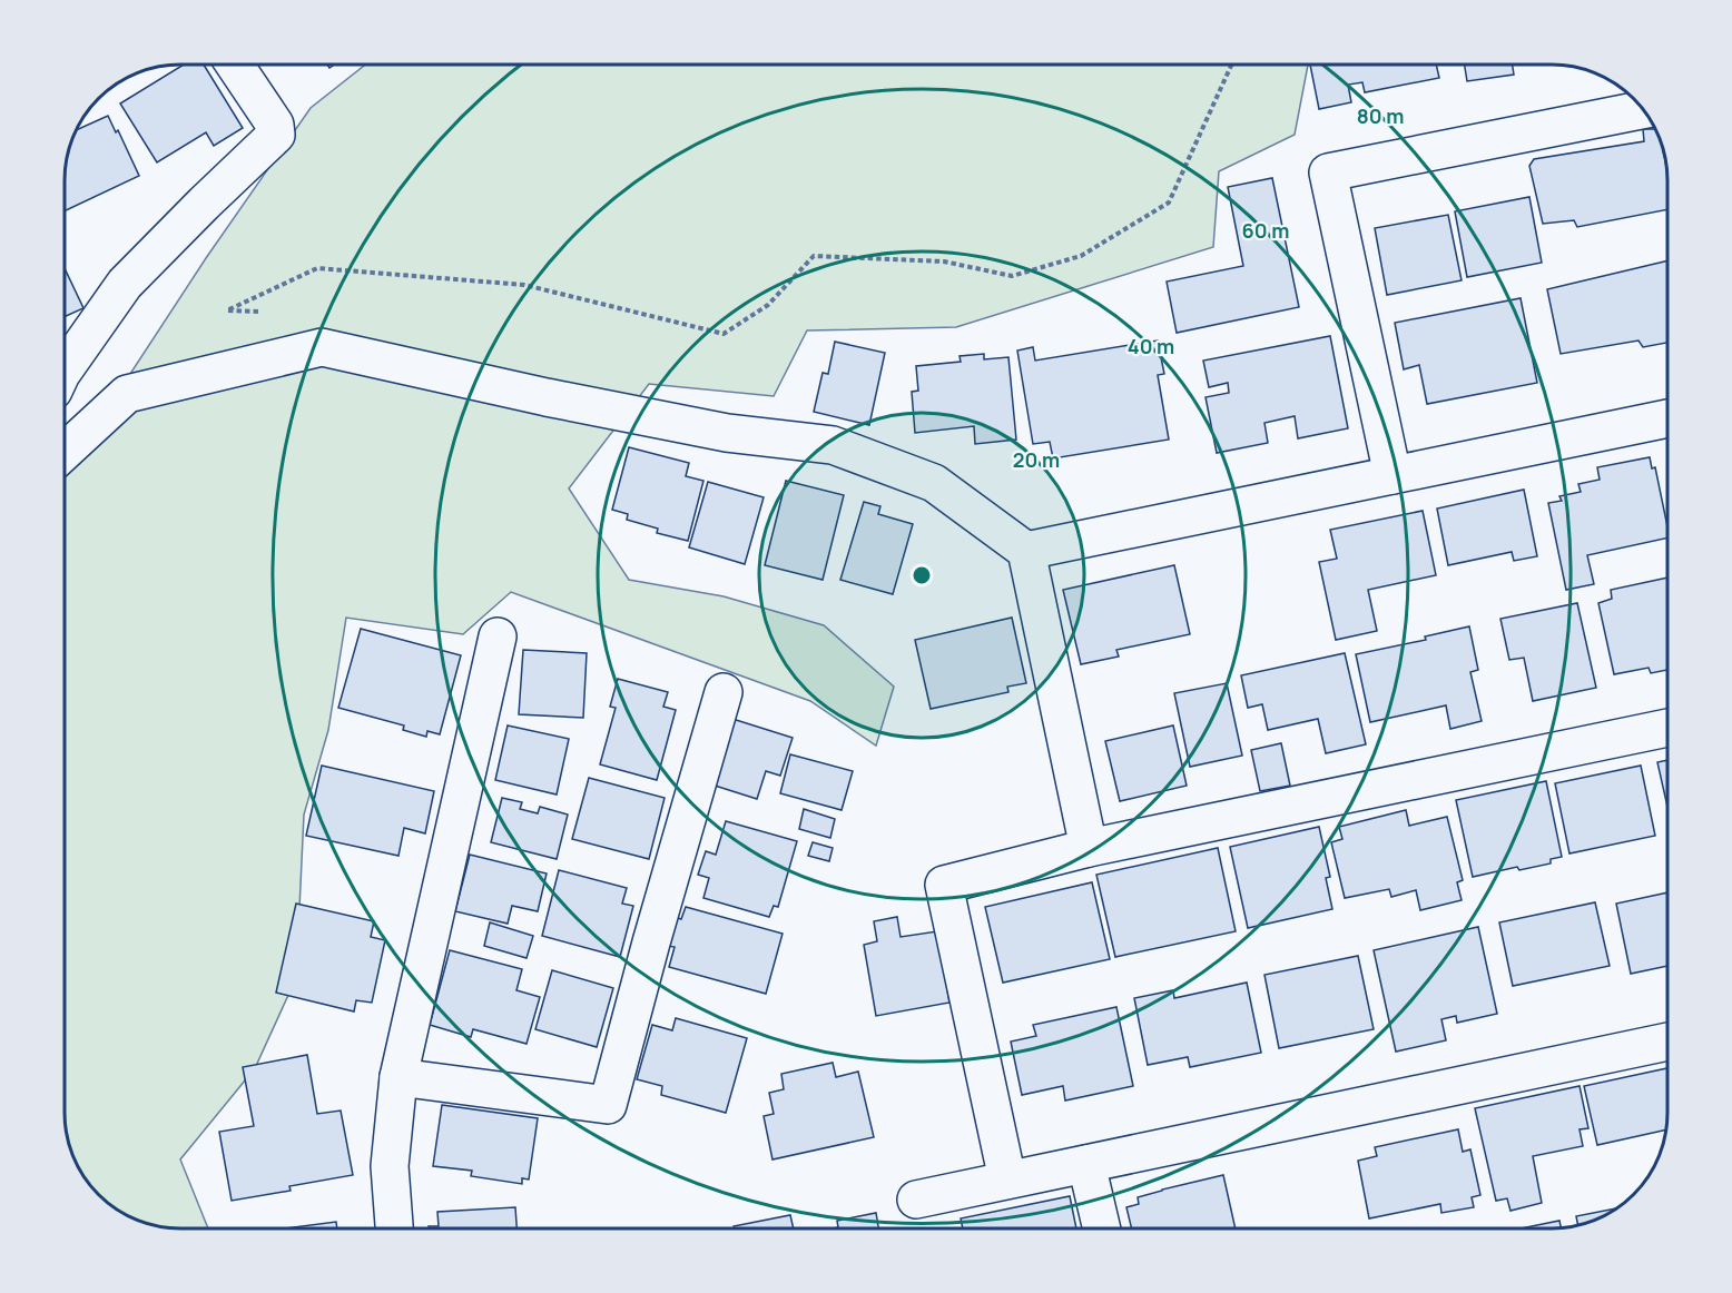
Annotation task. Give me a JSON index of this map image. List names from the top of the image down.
{
  "rings": [
    "80 m",
    "60 m",
    "40 m",
    "20 m"
  ]
}
